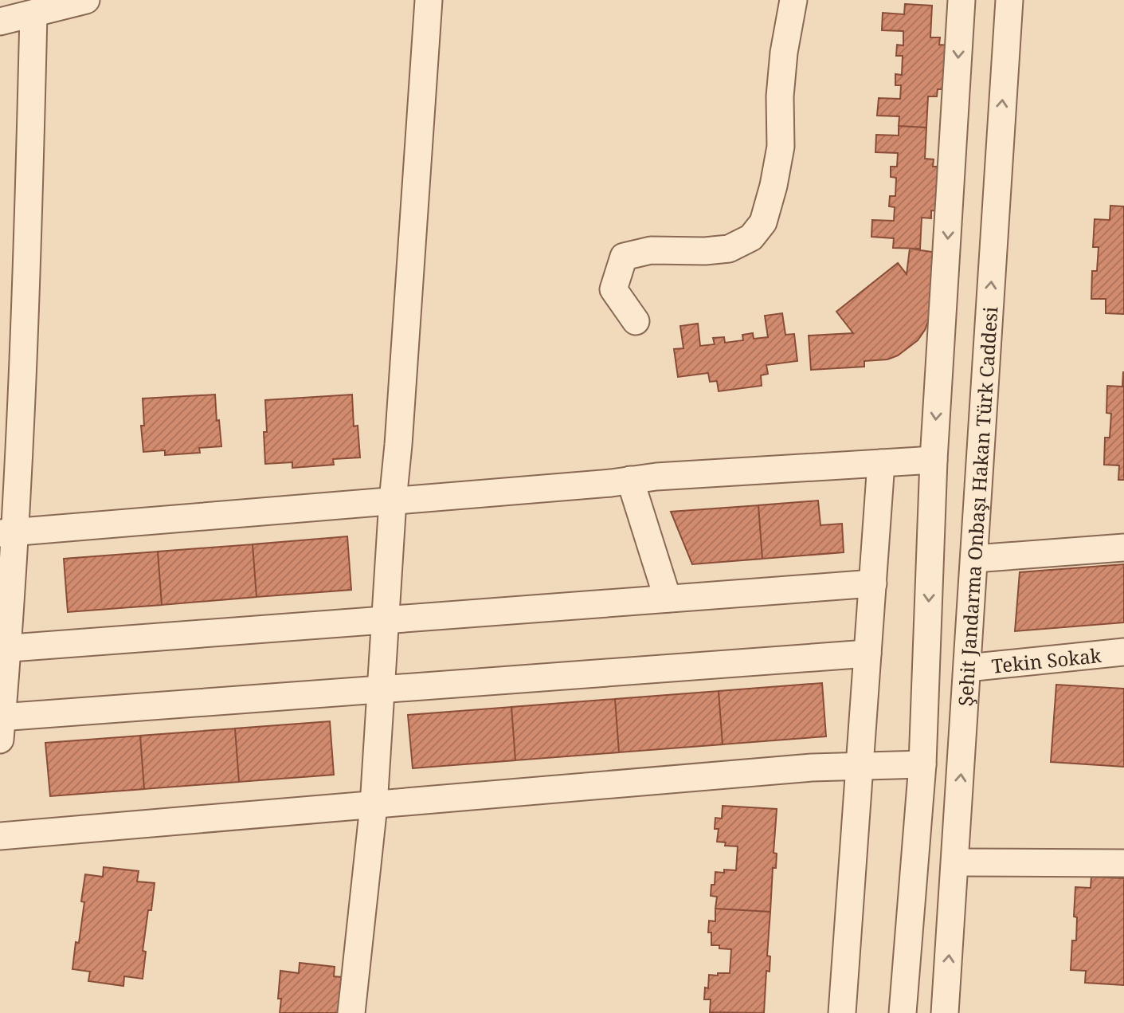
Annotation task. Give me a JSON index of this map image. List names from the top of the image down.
{
  "streets": {
    "street": ["Şehit Jandarma Onbaşı Hakan Türk Caddesi", "Tekin Sokak"]
  },
  "crossings": [
    ["Şehit Jandarma Onbaşı Hakan Türk Caddesi", "Tekin Sokak"]
  ]
}
